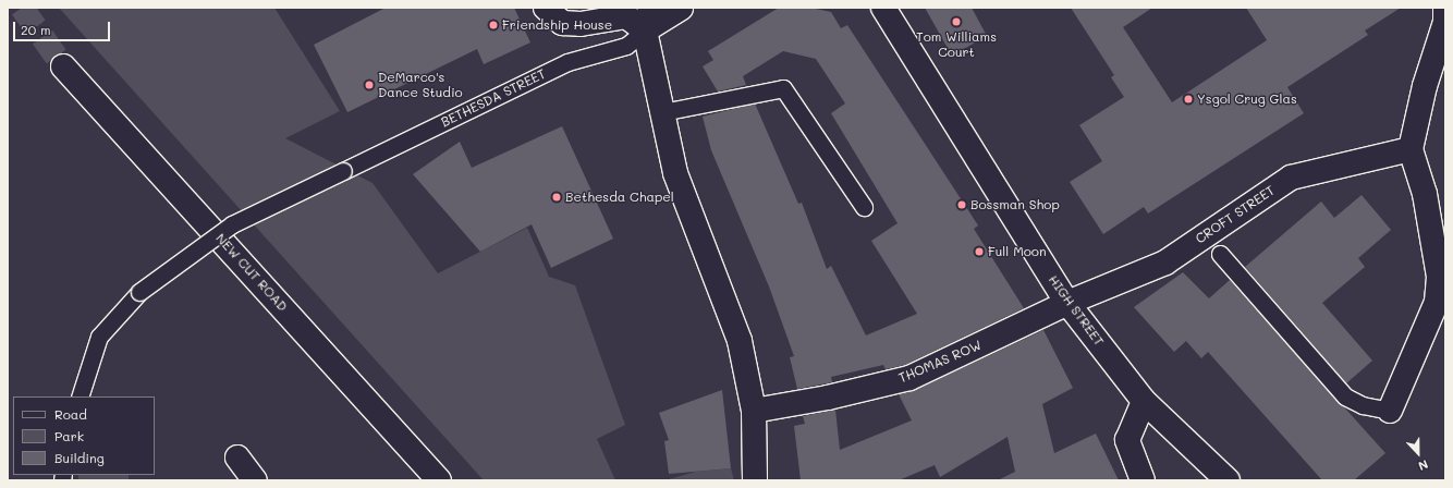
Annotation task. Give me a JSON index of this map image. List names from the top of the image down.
{
  "streets": {
    "street": [
      "CROFT STREET",
      "NEW CUT ROAD",
      "HIGH STREET",
      "THOMAS ROW"
    ],
    "lane": ["BETHESDA STREET"]
  },
  "crossings": [
    ["CROFT STREET", "HIGH STREET"],
    ["CROFT STREET", "THOMAS ROW"],
    ["HIGH STREET", "THOMAS ROW"]
  ],
  "places": [
    "Tom Williams Court",
    "Friendship House",
    "DeMarco's Dance Studio",
    "Ysgol Crug Glas",
    "Bethesda Chapel",
    "Bossman Shop",
    "Full Moon"
  ],
  "legend": ["Road", "Park", "Building"],
  "scale_bar": "20 m",
  "north": "bottom"
}
